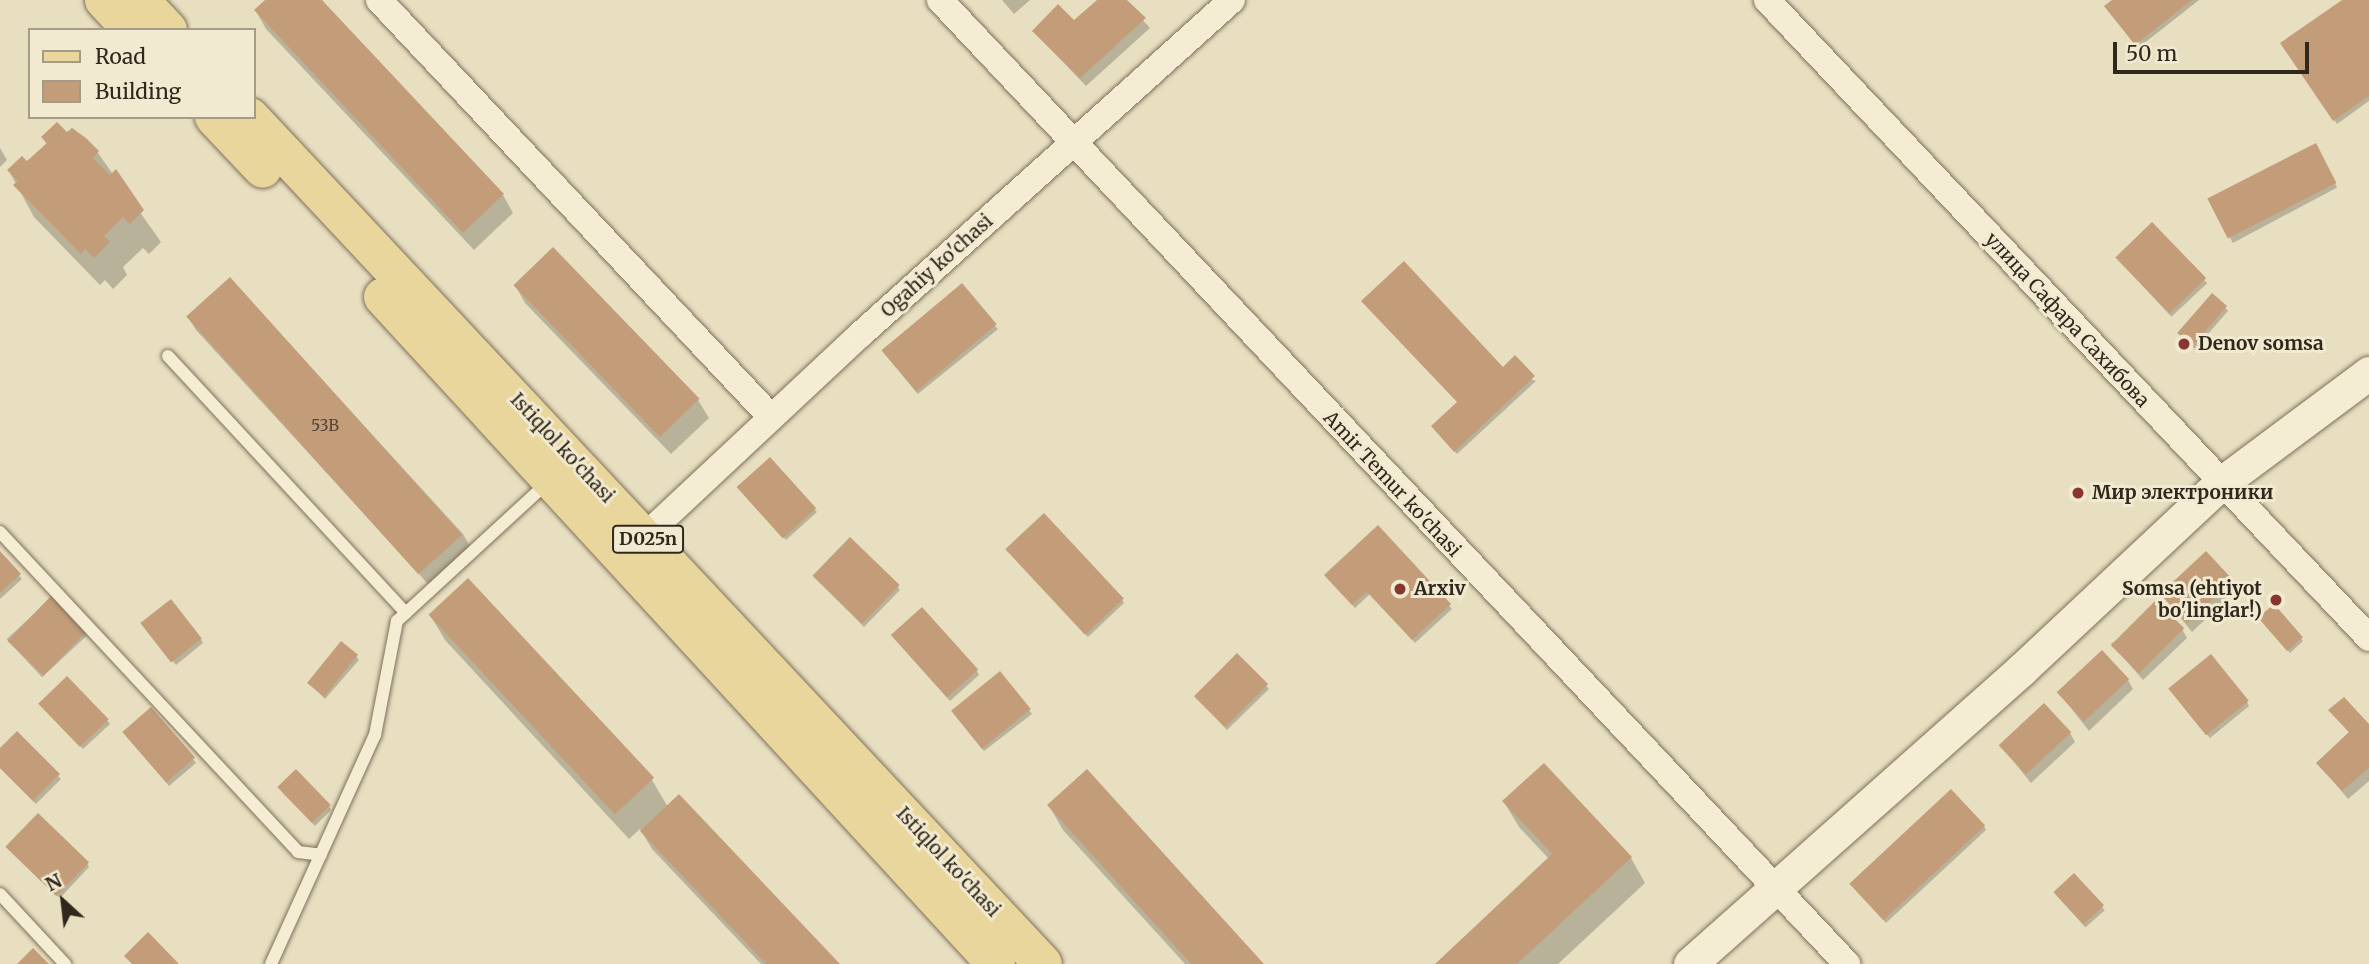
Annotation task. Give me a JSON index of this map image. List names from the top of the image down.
{
  "streets": {
    "main road": ["Istiqlol ko'chasi", "D025n"],
    "street": ["Ogahiy ko'chasi", "улица Сафара Сахибова", "Amir Temur ko'chasi"]
  },
  "crossings": [
    ["Ogahiy ko'chasi", "Istiqlol ko'chasi"],
    ["Ogahiy ko'chasi", "Amir Temur ko'chasi"]
  ],
  "places": [
    "Denov somsa",
    "Мир электроники",
    "Arxiv",
    "Somsa (ehtiyot bo'linglar!)"
  ],
  "house_numbers": ["53B"],
  "legend": ["Road", "Building"],
  "scale_bar": "50 m",
  "north": "top left"
}
